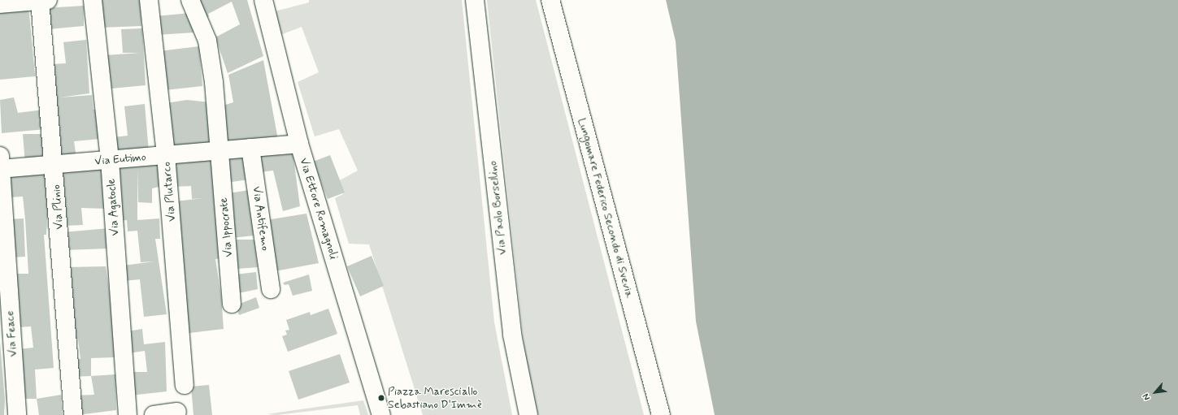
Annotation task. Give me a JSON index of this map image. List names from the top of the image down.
{
  "streets": {
    "street": [
      "Via Eutimo",
      "Via Plutarco",
      "Via Plinio",
      "Via Agatocle",
      "Via Paolo Borsellino",
      "Lungomare Federico Secondo di Svevia",
      "Via Ettore Romagnoli",
      "Via Antifemo",
      "Via Ippocrate",
      "Via Feace"
    ]
  },
  "crossings": [
    ["Via Eutimo", "Via Plutarco"],
    ["Via Eutimo", "Via Plinio"],
    ["Via Eutimo", "Via Agatocle"],
    ["Via Eutimo", "Via Ettore Romagnoli"],
    ["Via Eutimo", "Via Antifemo"],
    ["Via Eutimo", "Via Ippocrate"],
    ["Via Eutimo", "Via Feace"]
  ],
  "places": ["Piazza Maresciallo Sebastiano D'Immè"],
  "north": "bottom left"
}
